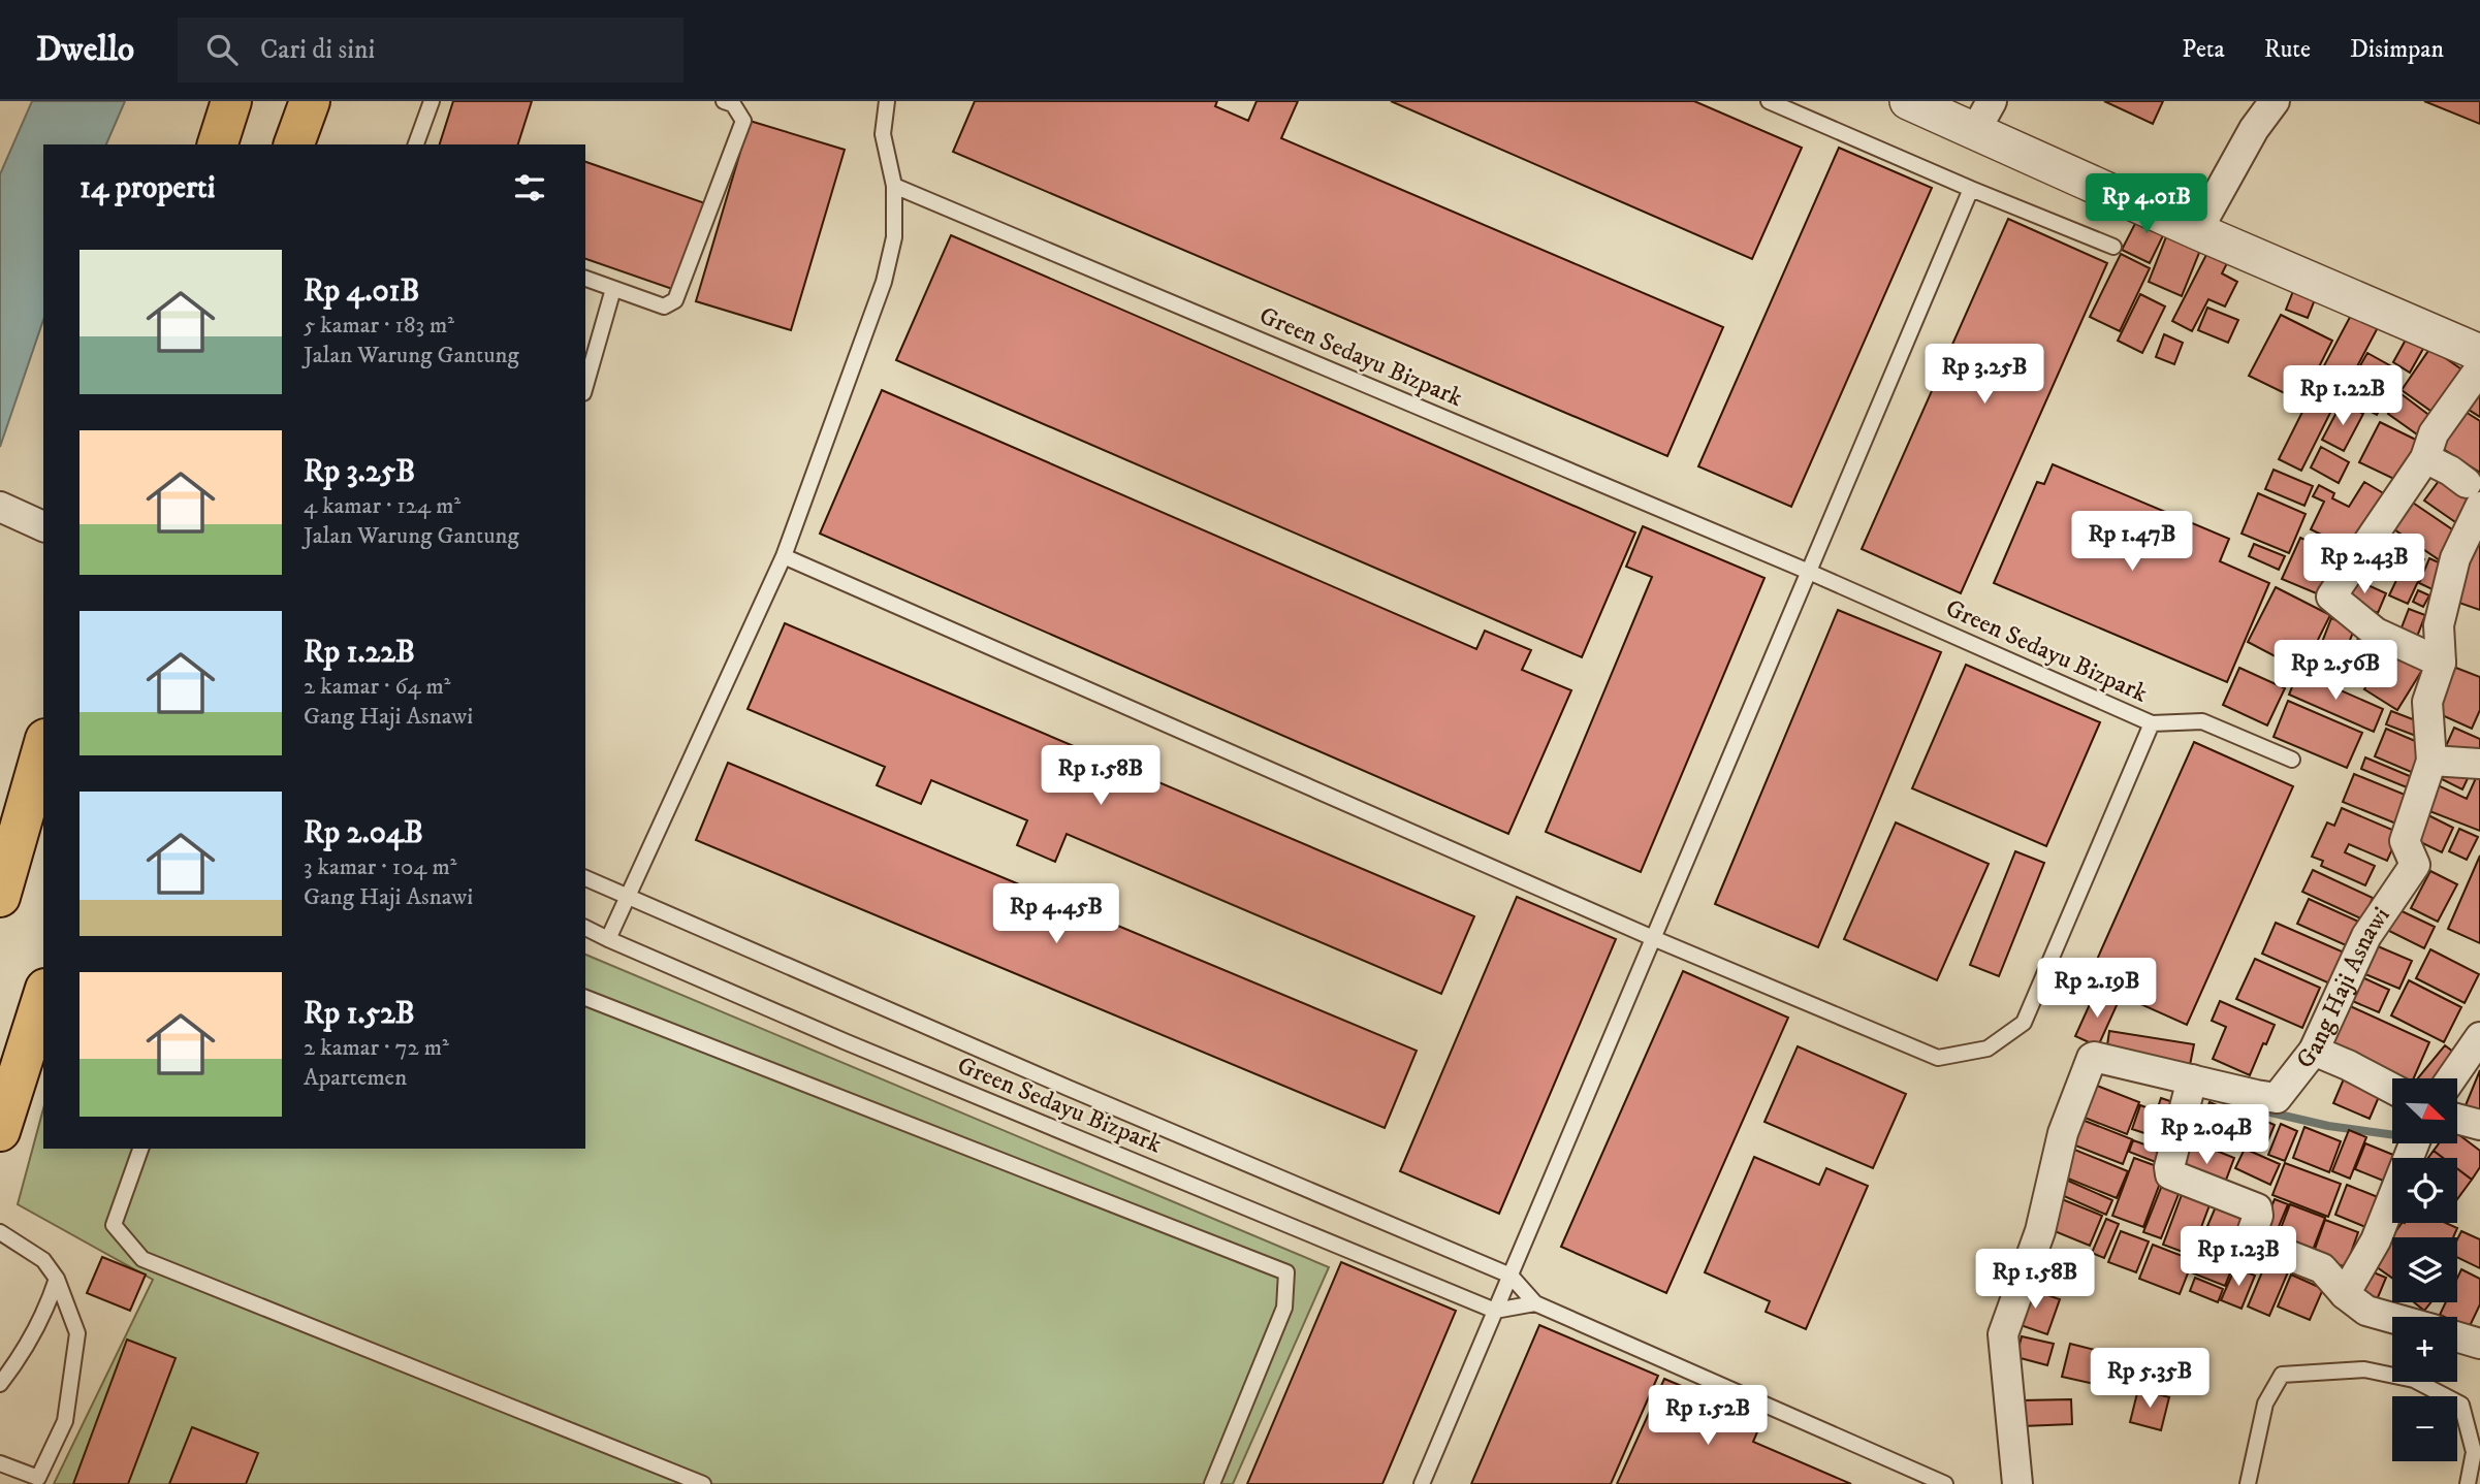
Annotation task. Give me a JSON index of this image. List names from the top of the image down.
{
  "streets": {
    "street": ["Gang Haji Asnawi"],
    "lane": ["Green Sedayu Bizpark"]
  },
  "north": "bottom right",
  "page": {
    "header": "Dwello",
    "search": "Cari di sini",
    "nav": ["Peta", "Rute", "Disimpan"],
    "heading": "14 properti",
    "price": [
      "Rp 4.01B",
      "Rp 3.25B",
      "Rp 1.22B",
      "Rp 1.47B",
      "Rp 2.43B",
      "Rp 2.56B",
      "Rp 1.58B",
      "Rp 4.45B",
      "Rp 2.19B",
      "Rp 2.04B",
      "Rp 1.23B",
      "Rp 1.58B",
      "Rp 5.35B",
      "Rp 1.52B"
    ],
    "list": [
      {
        "name": "Rp 4.01B",
        "note": "5 kamar · 183 m² · Jalan Warung Gantung"
      },
      {
        "name": "Rp 3.25B",
        "note": "4 kamar · 124 m² · Jalan Warung Gantung"
      },
      {
        "name": "Rp 1.22B",
        "note": "2 kamar · 64 m² · Gang Haji Asnawi"
      },
      {
        "name": "Rp 2.04B",
        "note": "3 kamar · 104 m² · Gang Haji Asnawi"
      },
      {
        "name": "Rp 1.52B",
        "note": "2 kamar · 72 m² · Apartemen"
      }
    ],
    "map_buttons": ["+", "−"]
  }
}
